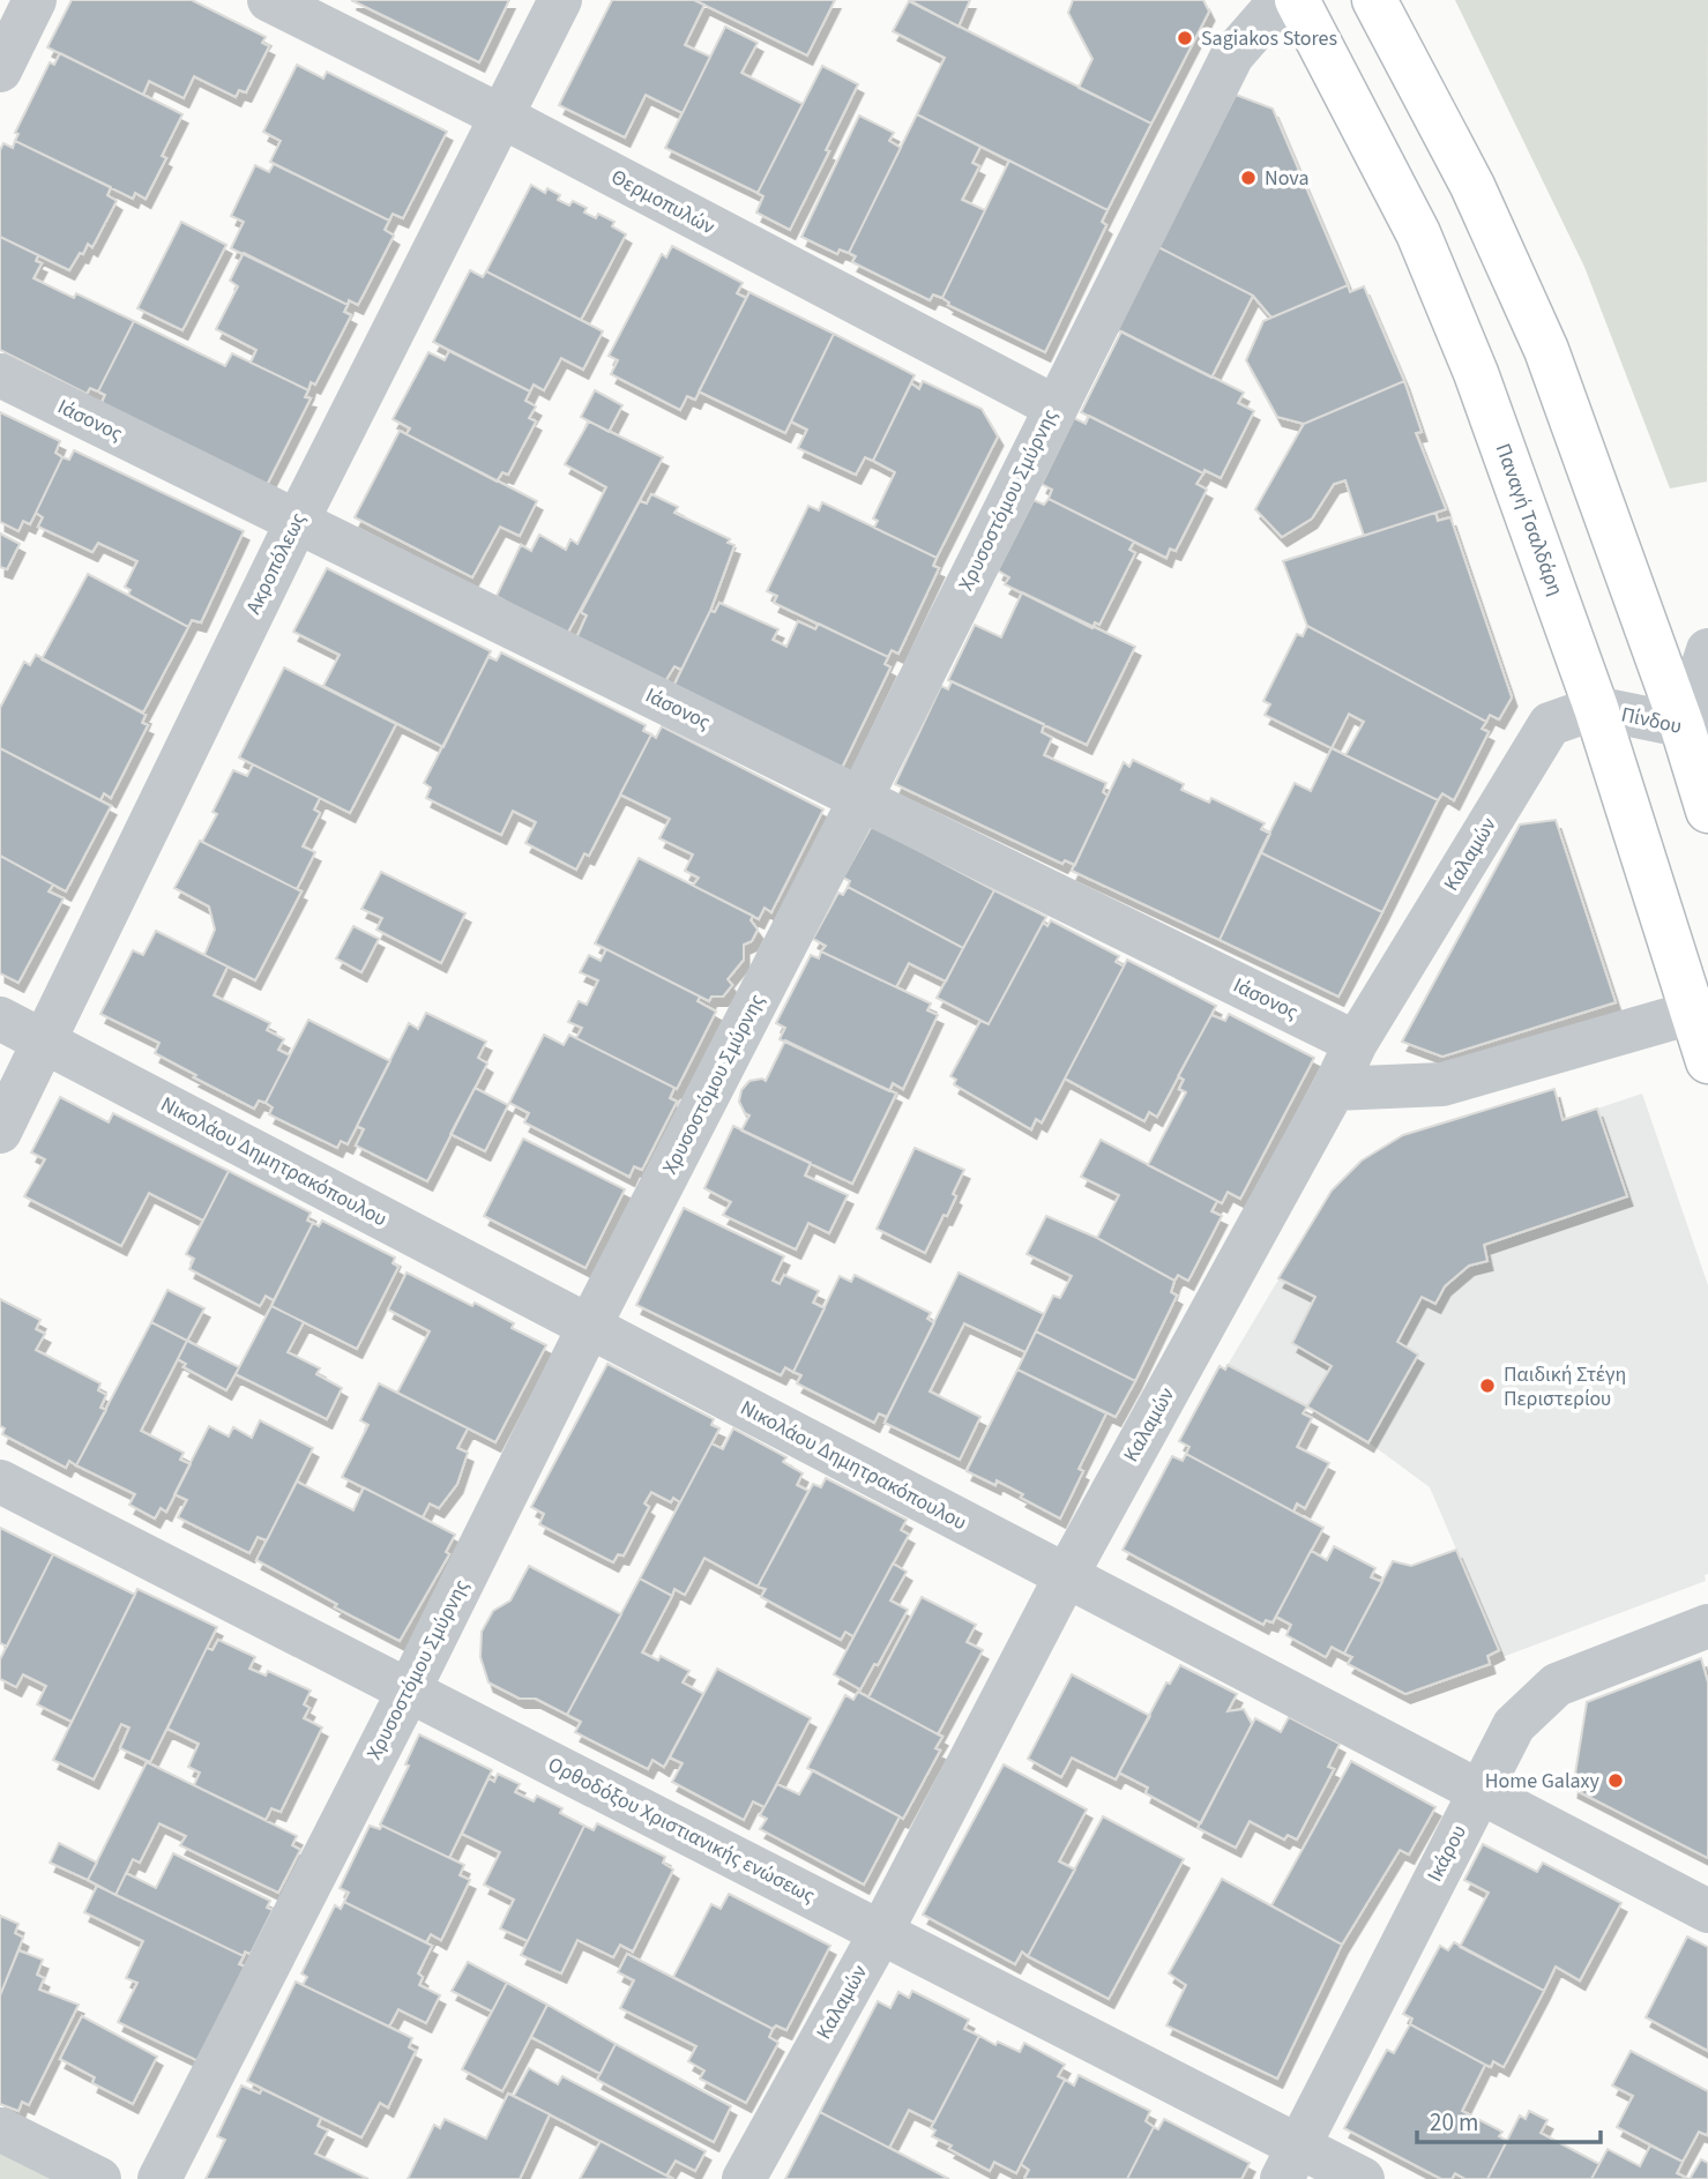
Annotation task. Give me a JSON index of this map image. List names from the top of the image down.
{
  "streets": {
    "main road": ["Παναγή Τσαλδάρη"],
    "street": [
      "Θερμοπυλών",
      "Ιάσονος",
      "Χρυσοστόμου Σμύρνης",
      "Ακροπόλεως",
      "Πίνδου",
      "Καλαμών",
      "Νικολάου Δημητρακόπουλου",
      "Ορθοδόξου Χριστιανικής ενώσεως",
      "Ικάρου"
    ]
  },
  "crossings": [
    ["Θερμοπυλών", "Χρυσοστόμου Σμύρνης"],
    ["Θερμοπυλών", "Ακροπόλεως"],
    ["Ιάσονος", "Χρυσοστόμου Σμύρνης"],
    ["Ιάσονος", "Ακροπόλεως"],
    ["Ιάσονος", "Καλαμών"],
    ["Χρυσοστόμου Σμύρνης", "Νικολάου Δημητρακόπουλου"],
    ["Χρυσοστόμου Σμύρνης", "Ορθοδόξου Χριστιανικής ενώσεως"],
    ["Παναγή Τσαλδάρη", "Πίνδου"],
    ["Παναγή Τσαλδάρη", "Καλαμών"],
    ["Ακροπόλεως", "Νικολάου Δημητρακόπουλου"],
    ["Πίνδου", "Καλαμών"],
    ["Καλαμών", "Νικολάου Δημητρακόπουλου"],
    ["Καλαμών", "Ορθοδόξου Χριστιανικής ενώσεως"],
    ["Νικολάου Δημητρακόπουλου", "Ικάρου"],
    ["Ορθοδόξου Χριστιανικής ενώσεως", "Ικάρου"]
  ],
  "places": [
    "Sagiakos Stores",
    "Nova",
    "Παιδική Στέγη Περιστερίου",
    "Home Galaxy"
  ],
  "scale_bar": "20 m"
}
